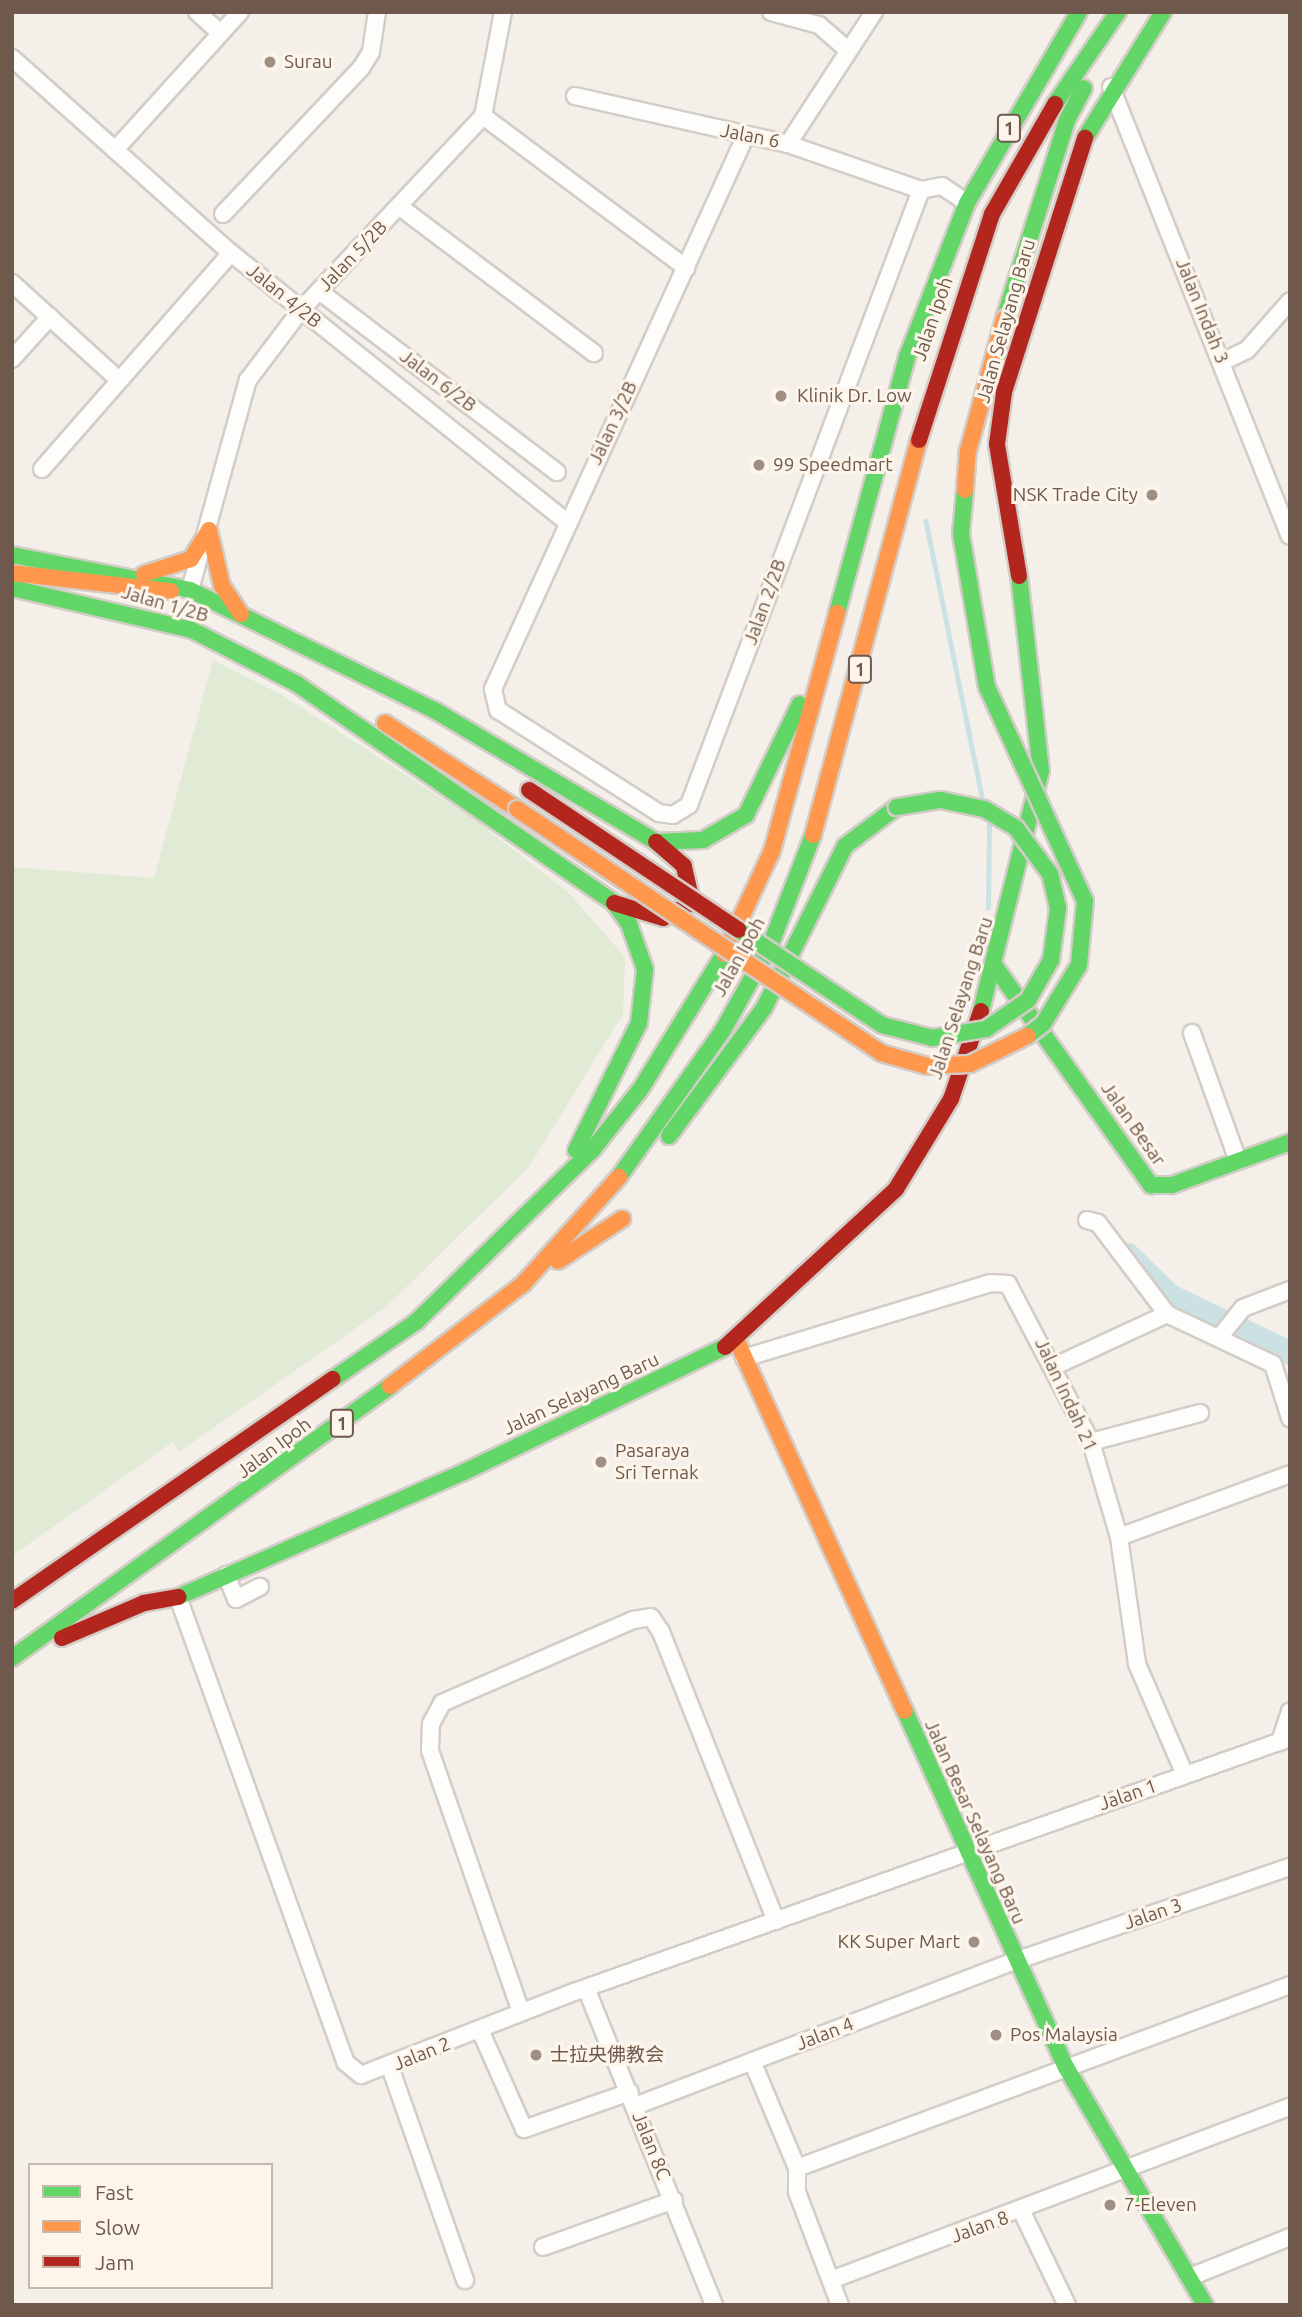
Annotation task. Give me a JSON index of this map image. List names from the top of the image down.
{
  "streets": {
    "main road": [
      "1",
      "Jalan Ipoh",
      "Jalan Selayang Baru",
      "Jalan 1/2B",
      "Jalan Besar",
      "Jalan Besar Selayang Baru"
    ],
    "street": [
      "Jalan 6",
      "Jalan 5/2B",
      "Jalan 4/2B",
      "Jalan Indah 3",
      "Jalan 6/2B",
      "Jalan 3/2B",
      "Jalan 2/2B",
      "Jalan Indah 21",
      "Jalan 1",
      "Jalan 3",
      "Jalan 4",
      "Jalan 2",
      "Jalan 8C",
      "Jalan 8"
    ]
  },
  "crossings": [
    ["Jalan 6", "Jalan Ipoh"],
    ["Jalan 6", "Jalan 3/2B"],
    ["Jalan 6", "Jalan 2/2B"],
    ["Jalan 5/2B", "Jalan 4/2B"],
    ["Jalan 5/2B", "Jalan 6/2B"],
    ["Jalan 5/2B", "Jalan 1/2B"],
    ["Jalan 4/2B", "Jalan 3/2B"],
    ["Jalan Indah 3", "Jalan Selayang Baru"],
    ["Jalan Ipoh", "Jalan Selayang Baru"],
    ["Jalan Selayang Baru", "Jalan Besar"],
    ["Jalan Selayang Baru", "Jalan Besar Selayang Baru"],
    ["Jalan Selayang Baru", "Jalan 2"],
    ["Jalan 3/2B", "Jalan 2/2B"],
    ["Jalan Indah 21", "Jalan 1"],
    ["Jalan Indah 21", "Jalan Besar Selayang Baru"],
    ["Jalan 1", "Jalan Besar Selayang Baru"],
    ["Jalan 1", "Jalan 2"],
    ["Jalan Besar Selayang Baru", "Jalan 3"],
    ["Jalan Besar Selayang Baru", "Jalan 4"],
    ["Jalan Besar Selayang Baru", "Jalan 2"],
    ["Jalan Besar Selayang Baru", "Jalan 8"],
    ["Jalan 3", "Jalan 4"],
    ["Jalan 4", "Jalan 2"],
    ["Jalan 4", "Jalan 8C"],
    ["Jalan 2", "Jalan 8C"]
  ],
  "places": [
    "Surau",
    "Klinik Dr. Low",
    "99 Speedmart",
    "NSK Trade City",
    "Pasaraya Sri Ternak",
    "KK Super Mart",
    "Pos Malaysia",
    "士拉央佛教会",
    "7-Eleven"
  ],
  "legend": ["Fast", "Slow", "Jam"]
}
